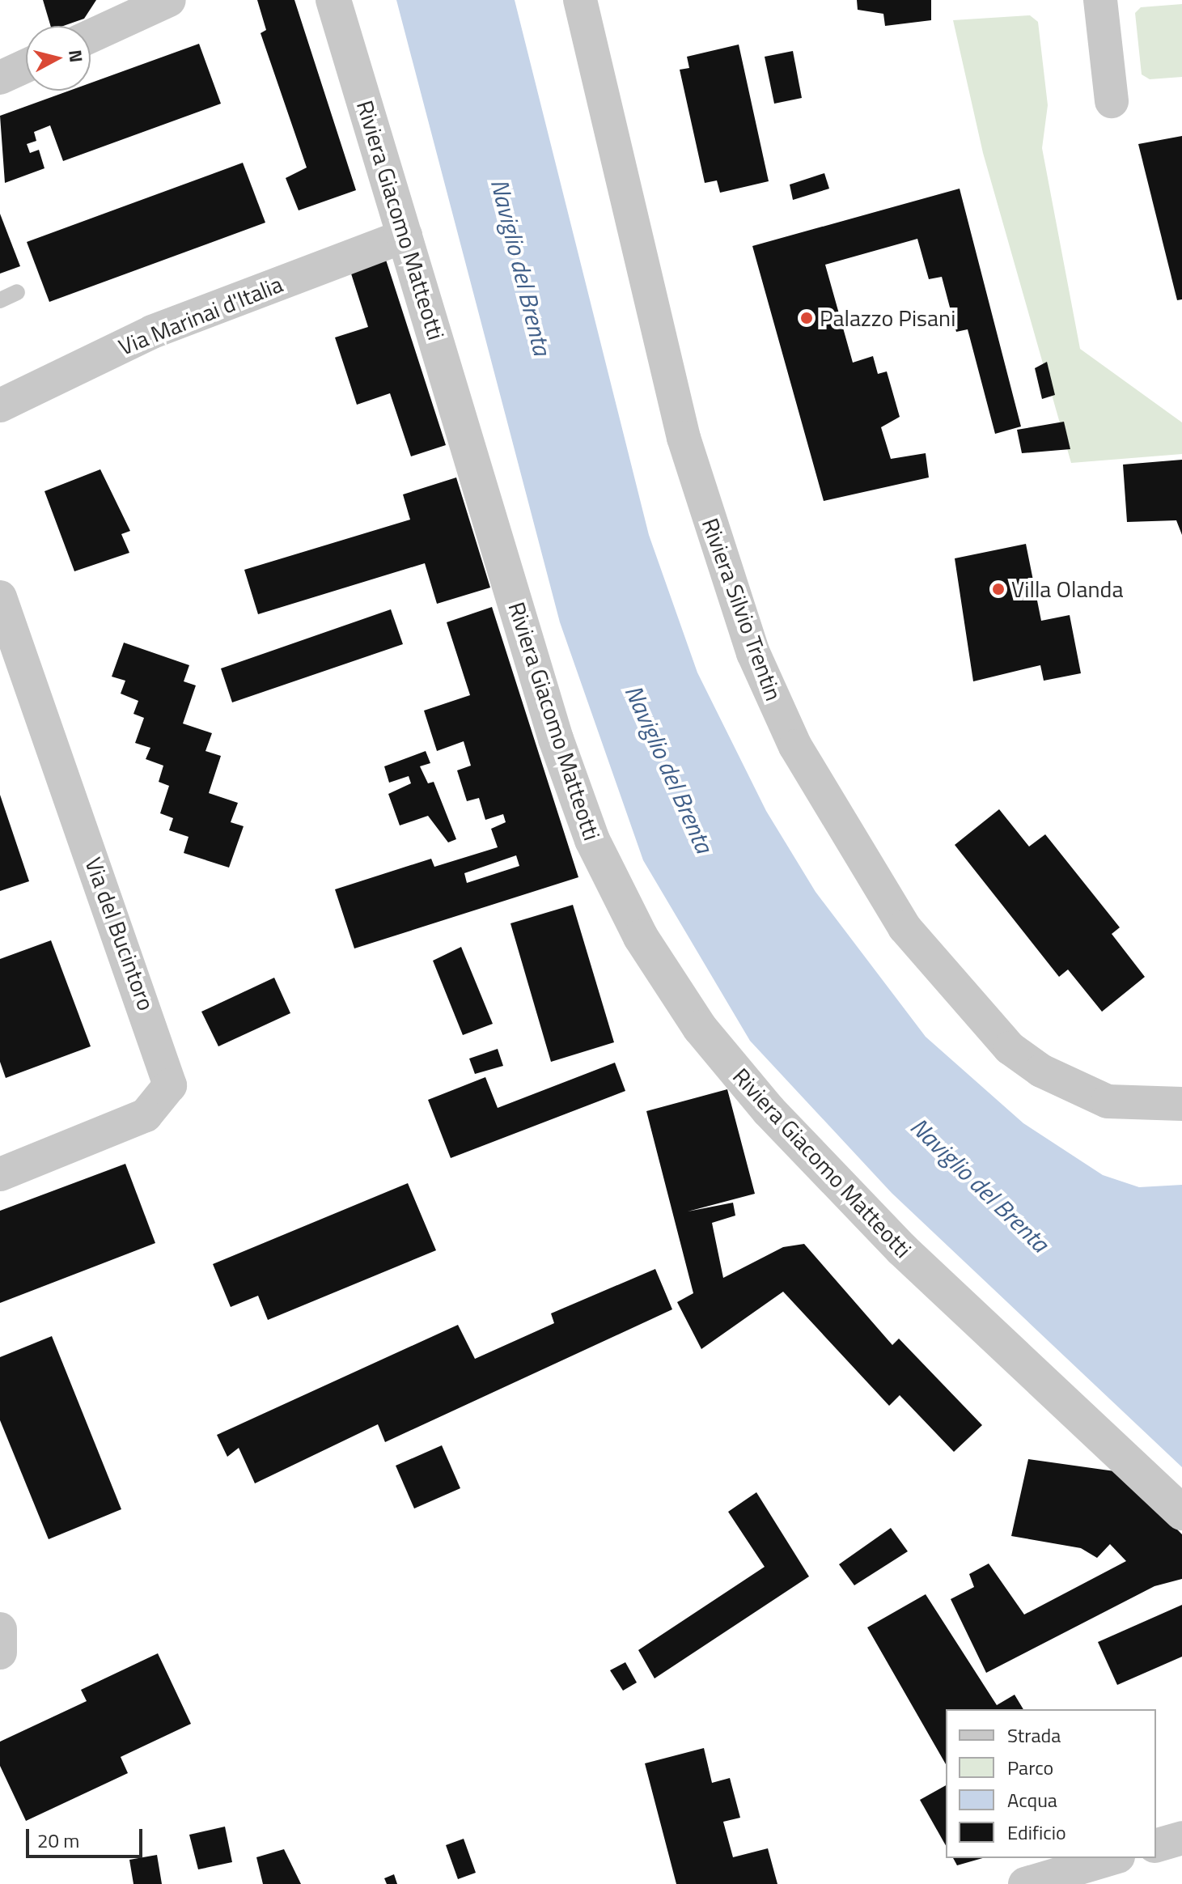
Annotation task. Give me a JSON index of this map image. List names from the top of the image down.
{
  "streets": {
    "street": [
      "Riviera Giacomo Matteotti",
      "Via Marinai d'Italia",
      "Riviera Silvio Trentin",
      "Via del Bucintoro"
    ]
  },
  "crossings": [
    ["Riviera Giacomo Matteotti", "Via Marinai d'Italia"]
  ],
  "water": ["Naviglio del Brenta"],
  "places": ["Palazzo Pisani", "Villa Olanda"],
  "legend": [
    "Strada",
    "Parco",
    "Acqua",
    "Edificio"
  ],
  "scale_bar": "20 m",
  "north": "right"
}
